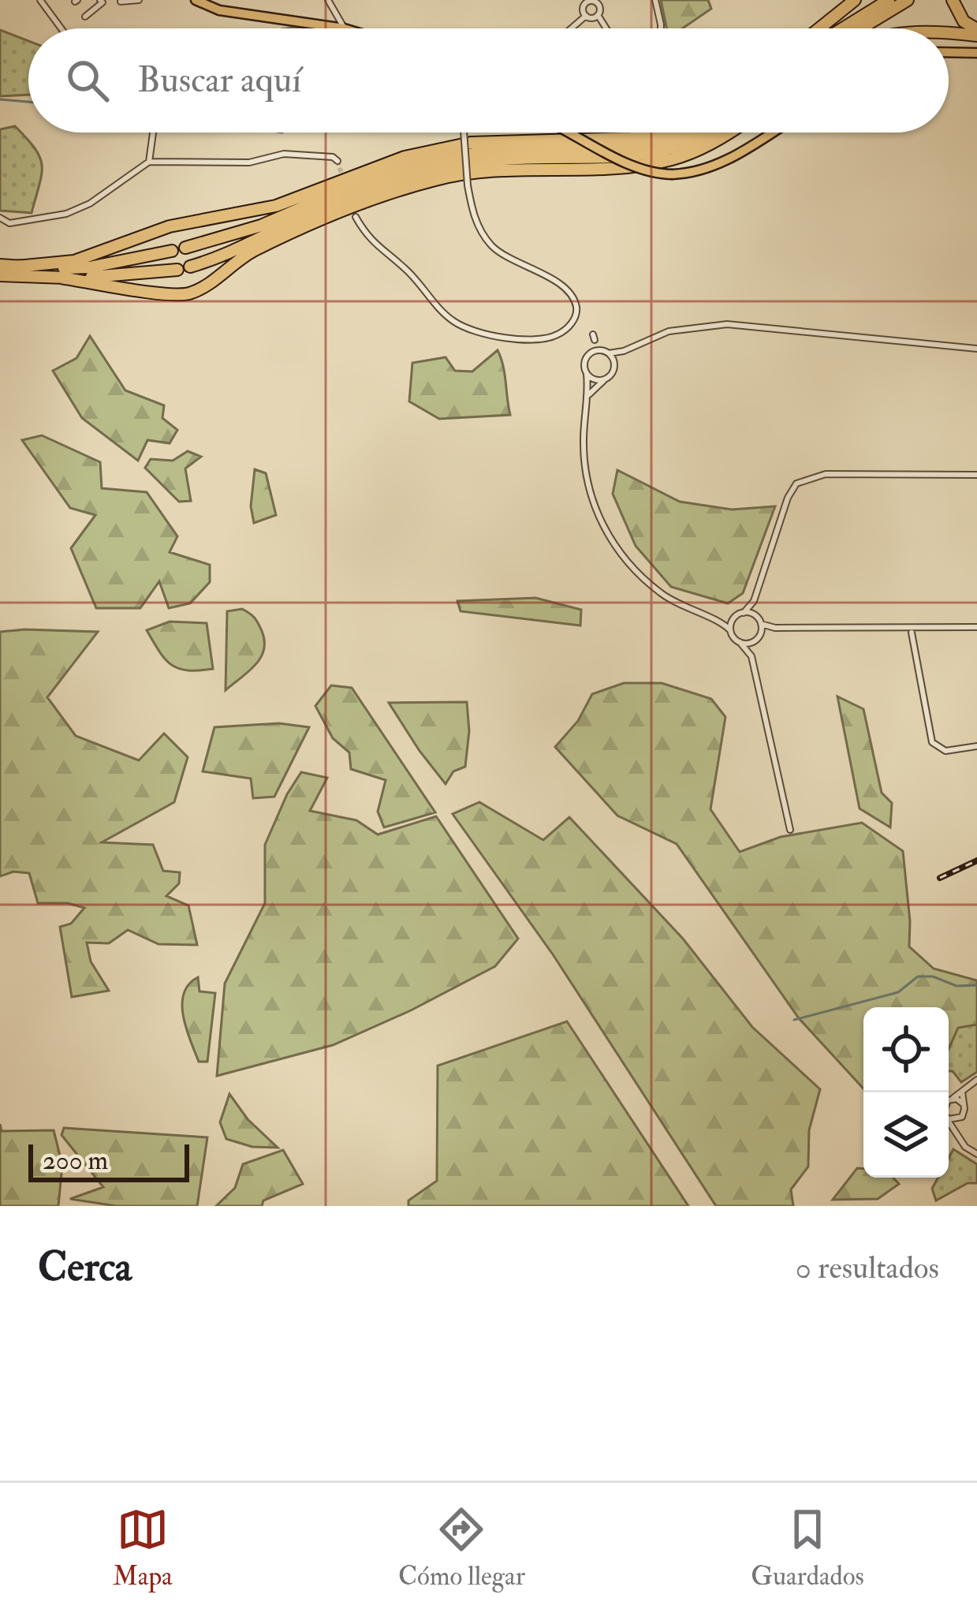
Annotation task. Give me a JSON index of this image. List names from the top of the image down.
{
  "scale_bar": "200 m",
  "page": {
    "search": "Buscar aquí",
    "scale": "200 m",
    "heading": ["Cerca", "0 resultados"],
    "nav": ["Mapa", "Cómo llegar", "Guardados"]
  }
}
